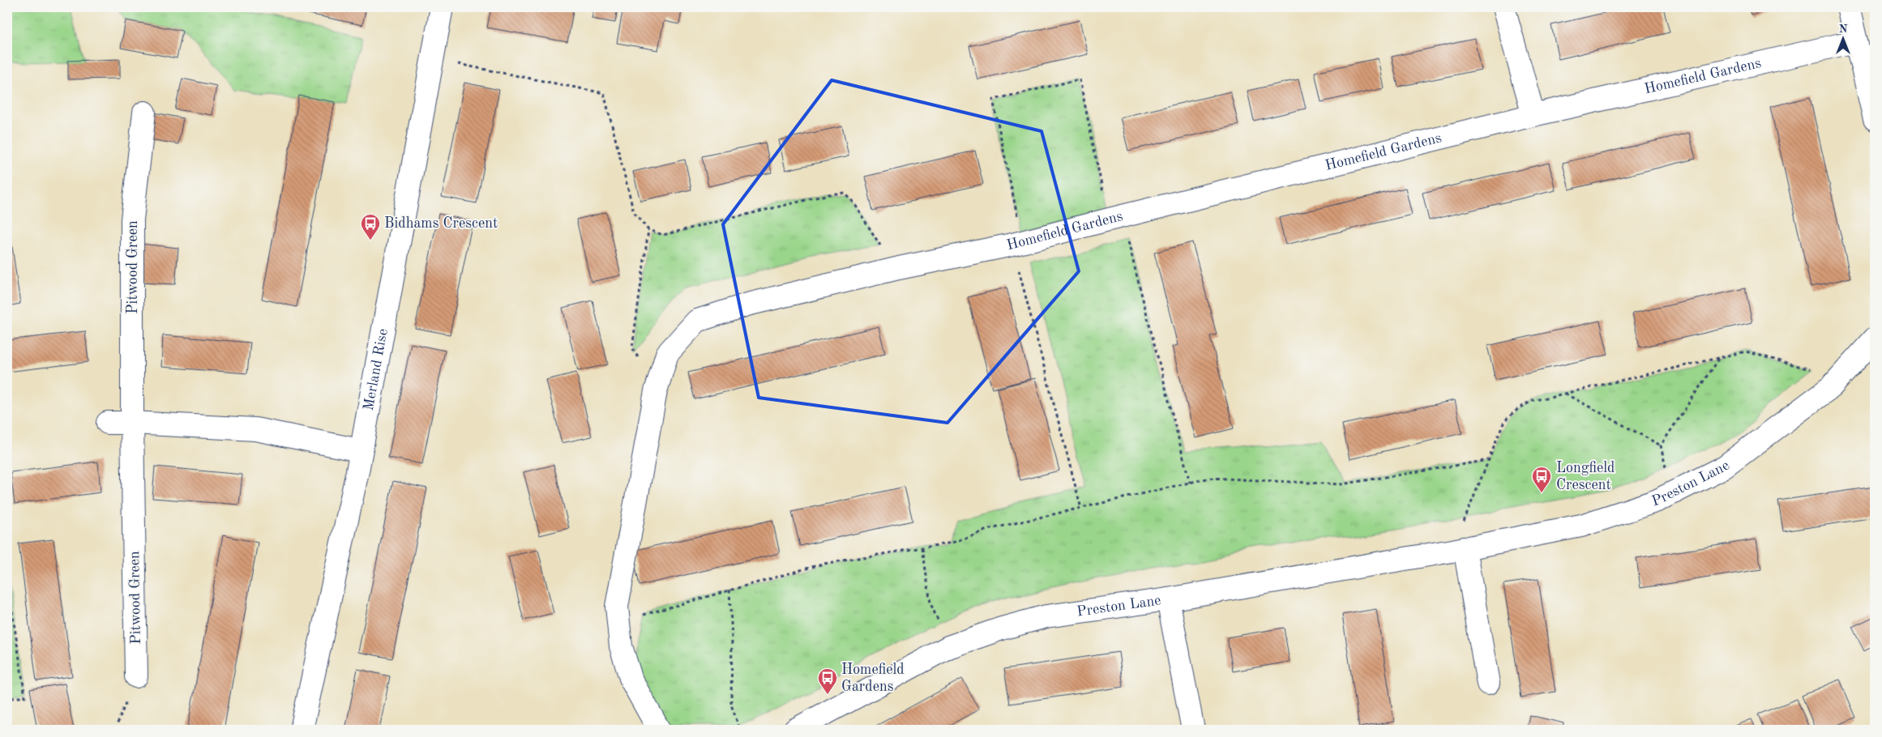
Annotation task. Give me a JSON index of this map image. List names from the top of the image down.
{
  "streets": {
    "street": [
      "Homefield Gardens",
      "Pitwood Green",
      "Merland Rise",
      "Preston Lane"
    ]
  },
  "places": {
    "bus stop": ["Bidhams Crescent", "Longfield Crescent", "Homefield Gardens"]
  },
  "north": "top"
}
